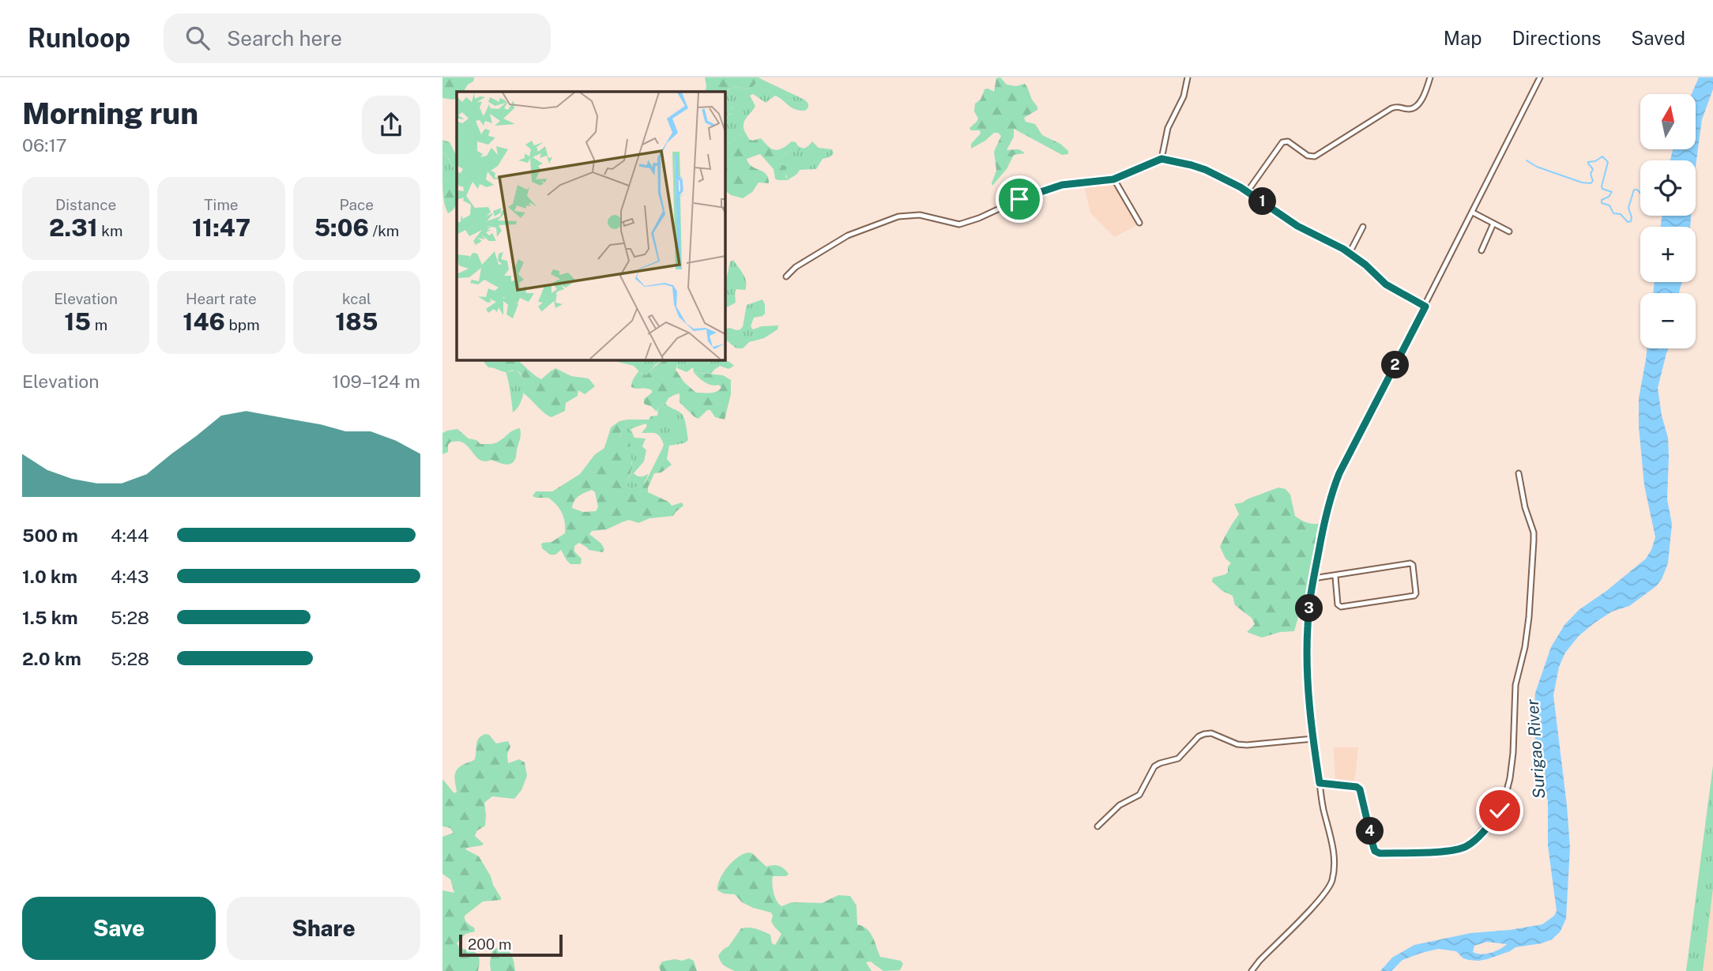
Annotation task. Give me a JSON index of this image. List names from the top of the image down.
{
  "water": ["Surigao River"],
  "scale_bar": "200 m",
  "north": "top",
  "page": {
    "header": "Runloop",
    "search": "Search here",
    "nav": ["Map", "Directions", "Saved"],
    "heading": ["Morning run", "06:17"],
    "map_buttons": ["+", "−"],
    "stats": [
      ["Distance", "2.31 km"],
      ["Time", "11:47"],
      ["Pace", "5:06 /km"],
      ["Elevation", "15 m"],
      ["Heart rate", "146 bpm"],
      ["kcal", "185"]
    ],
    "pins": [
      "1",
      "2",
      "3",
      "4"
    ],
    "chart": ["Elevation", "109–124 m"],
    "list": [
      {
        "name": "500 m",
        "note": "4:44"
      },
      {
        "name": "1.0 km",
        "note": "4:43"
      },
      {
        "name": "1.5 km",
        "note": "5:28"
      },
      {
        "name": "2.0 km",
        "note": "5:28"
      }
    ],
    "buttons": ["Save", "Share"],
    "scale": "200 m"
  }
}
